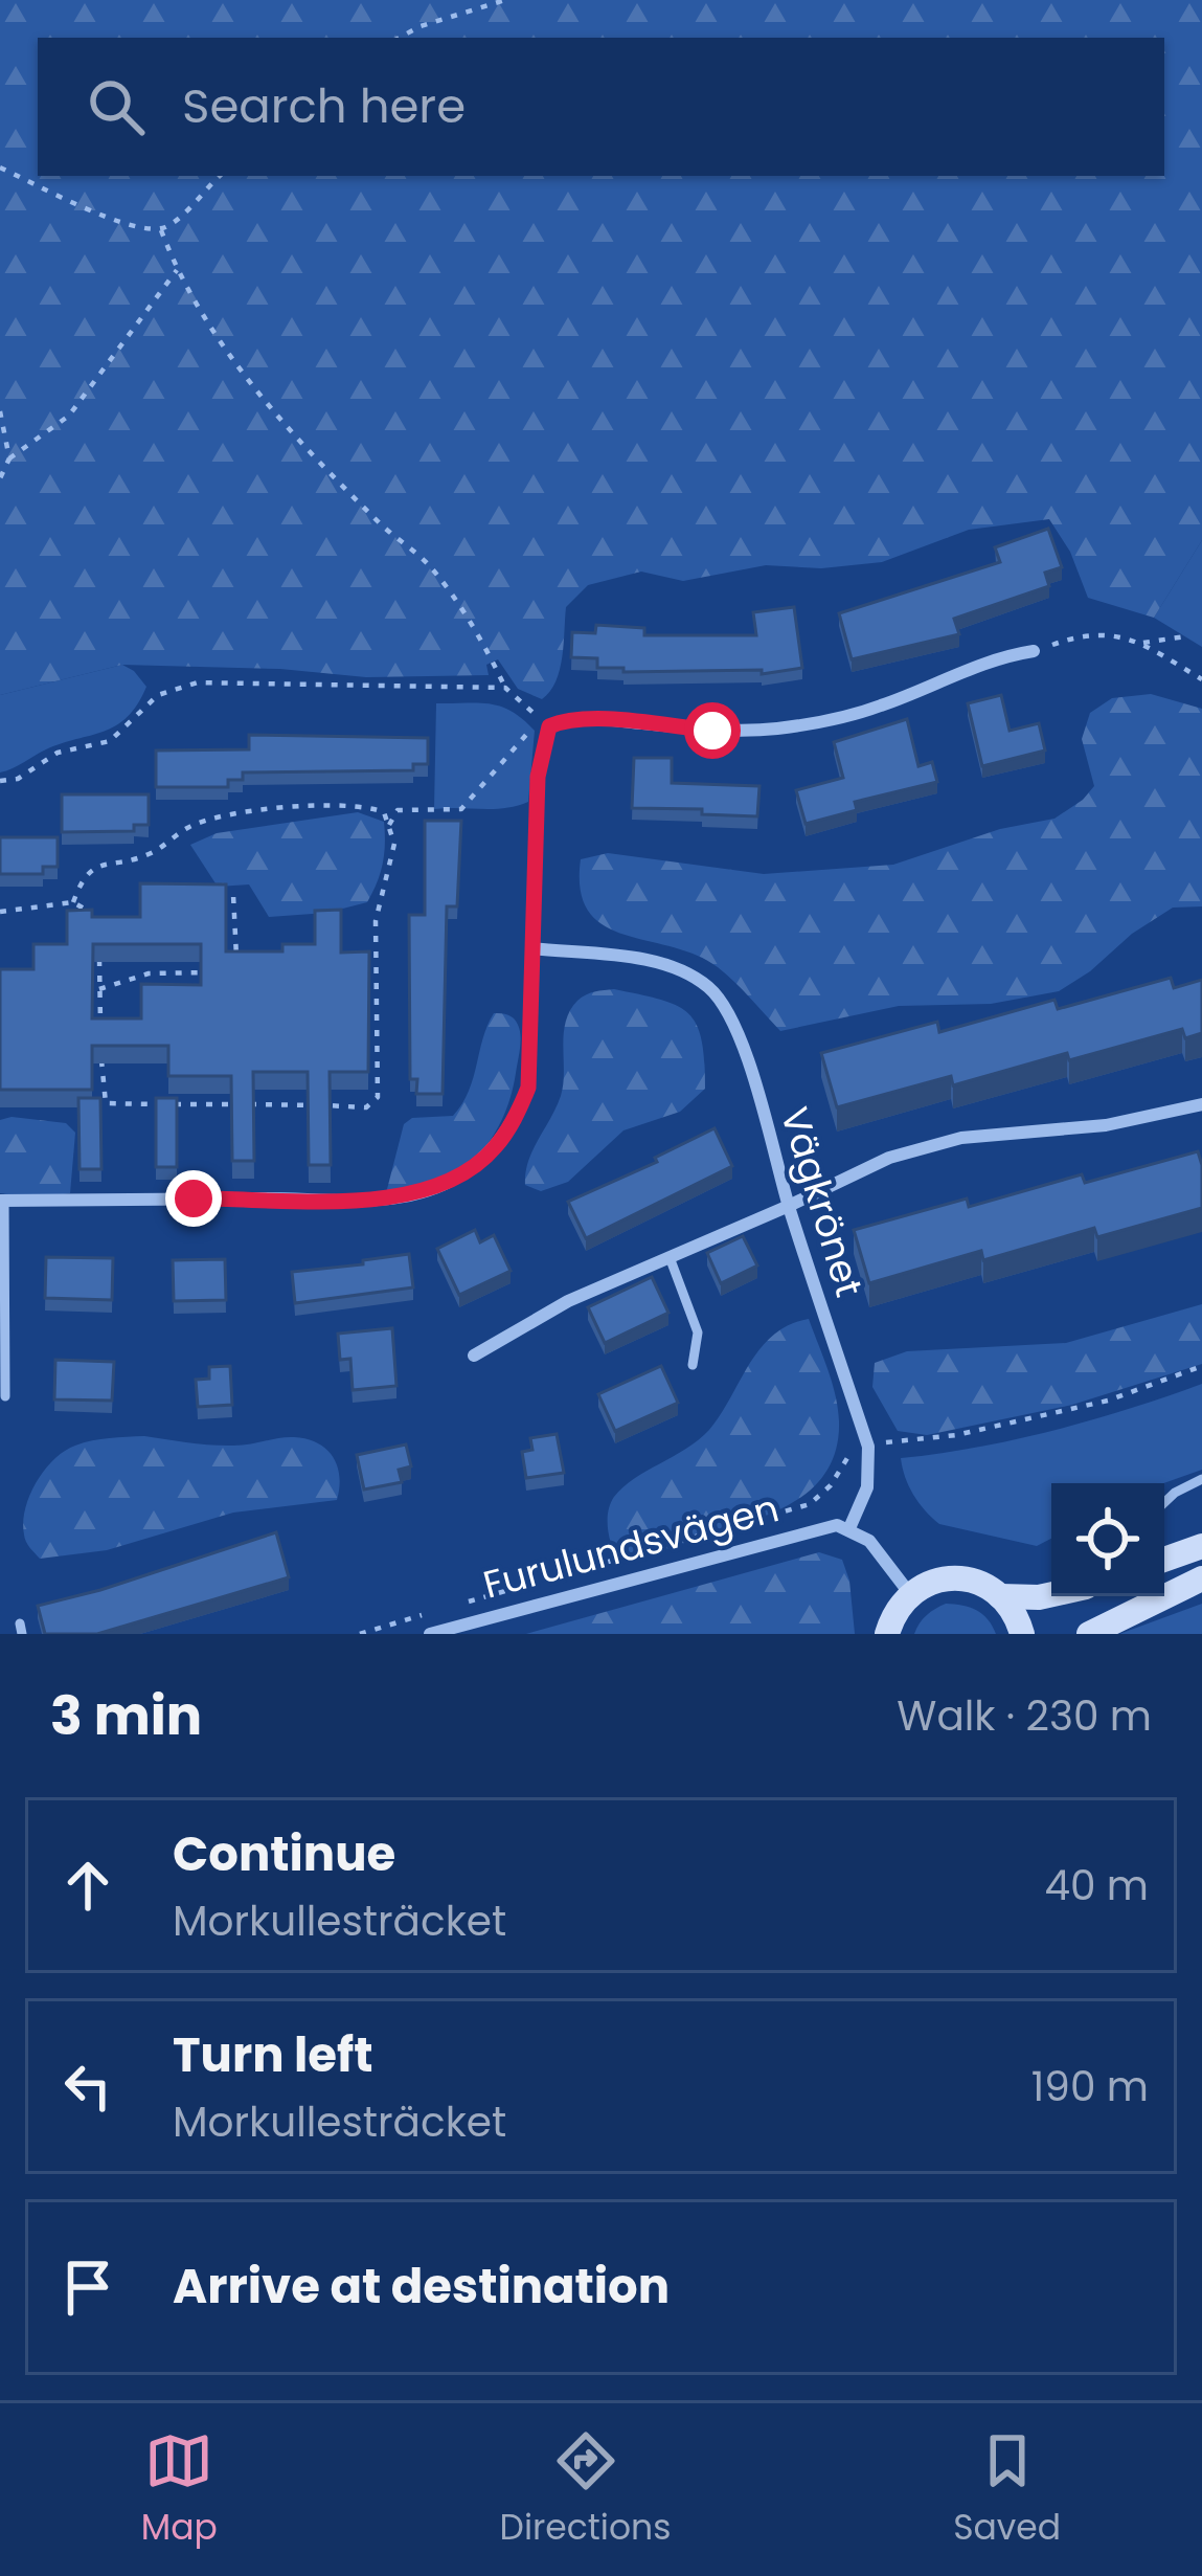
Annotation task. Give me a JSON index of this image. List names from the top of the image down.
{
  "streets": {
    "street": ["Vägkrönet", "Furulundsvägen"]
  },
  "crossings": [
    ["Vägkrönet", "Furulundsvägen"]
  ],
  "page": {
    "search": "Search here",
    "heading": ["3 min", "Walk · 230 m"],
    "list": [
      ["Continue", "Morkullesträcket", "40 m"],
      ["Turn left", "Morkullesträcket", "190 m"],
      "Arrive at destination"
    ],
    "nav": ["Map", "Directions", "Saved"]
  }
}
